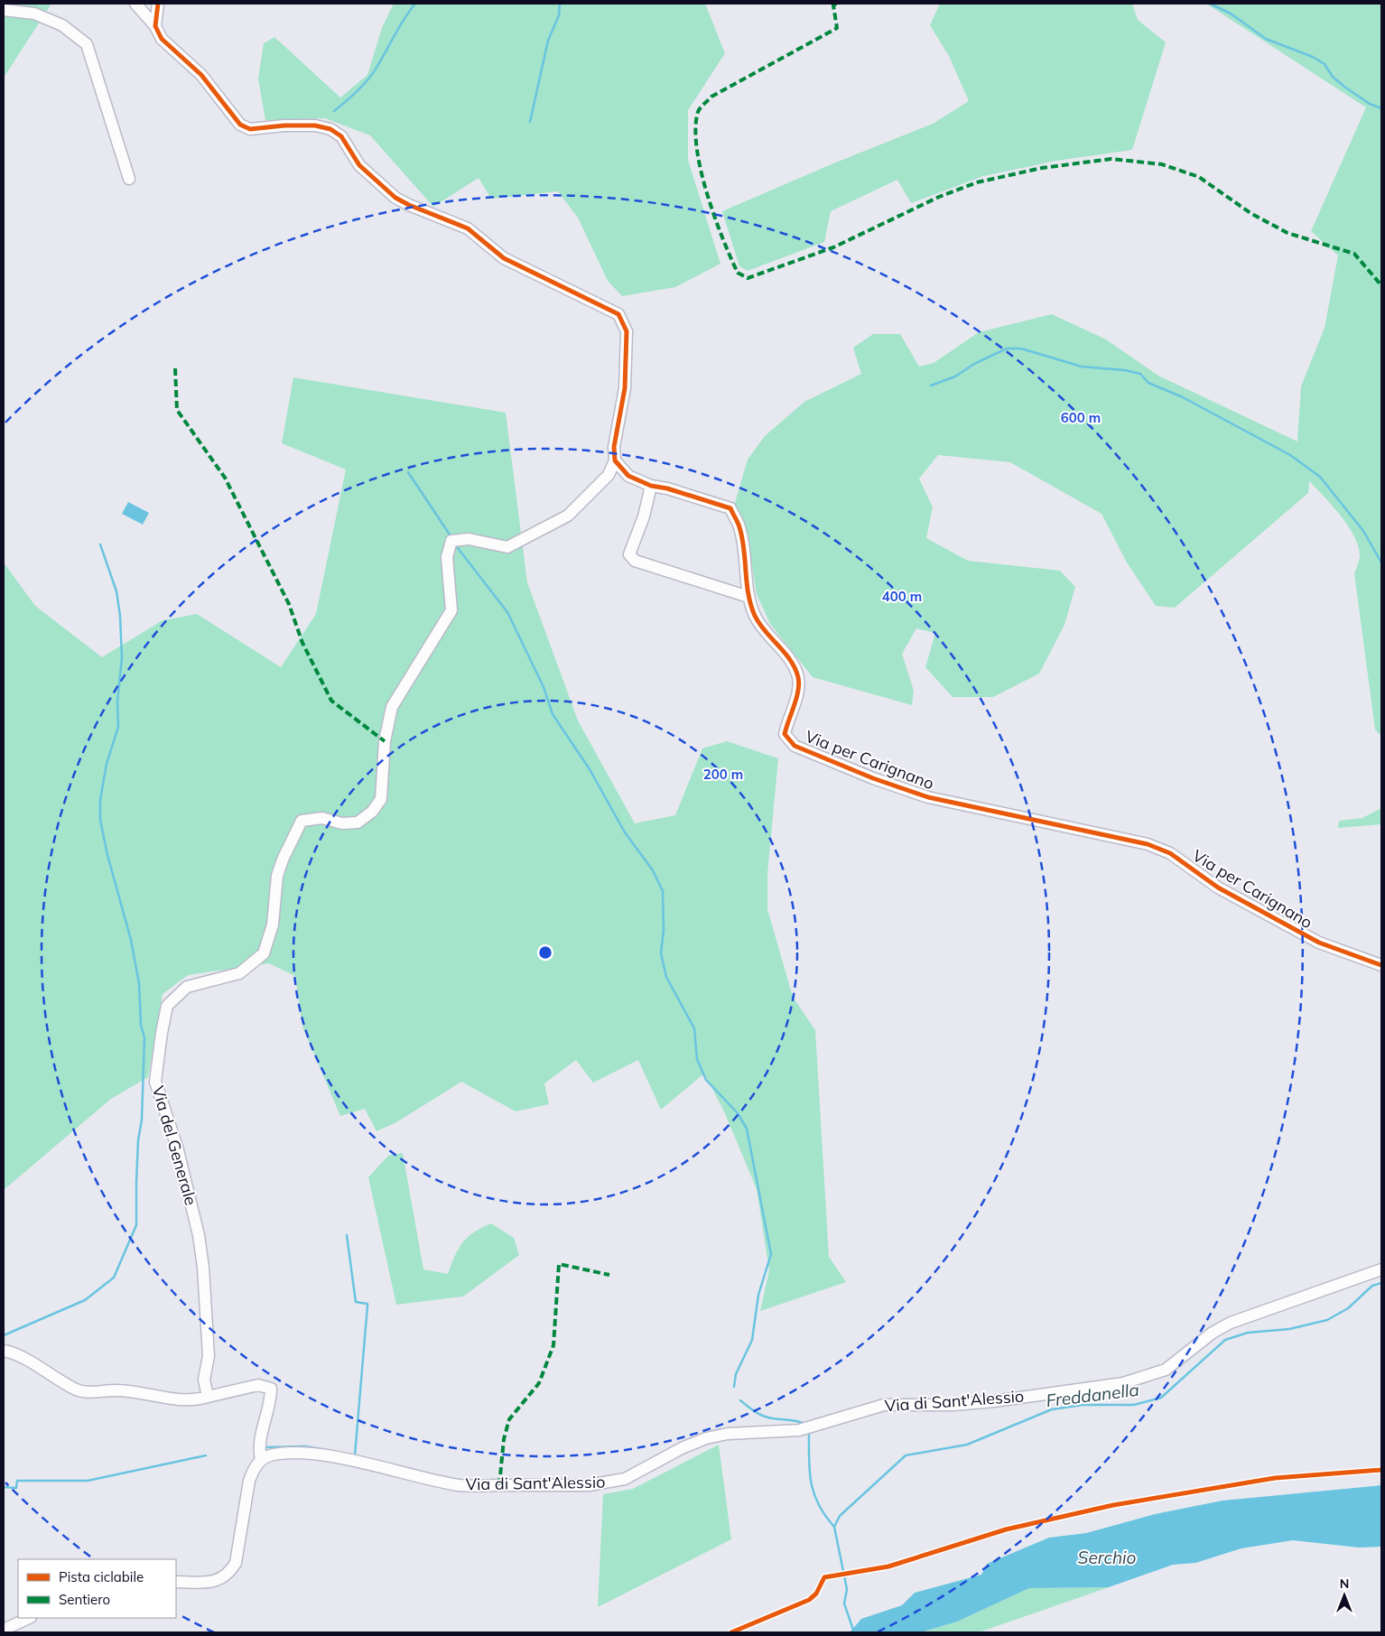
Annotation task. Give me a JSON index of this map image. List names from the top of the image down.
{
  "streets": {
    "street": ["Via per Carignano", "Via del Generale", "Via di Sant'Alessio"]
  },
  "crossings": [
    ["Via per Carignano", "Via del Generale"]
  ],
  "water": ["Freddanella", "Serchio"],
  "legend": ["Pista ciclabile", "Sentiero"],
  "north": "top",
  "rings": ["600 m", "400 m", "200 m"]
}
